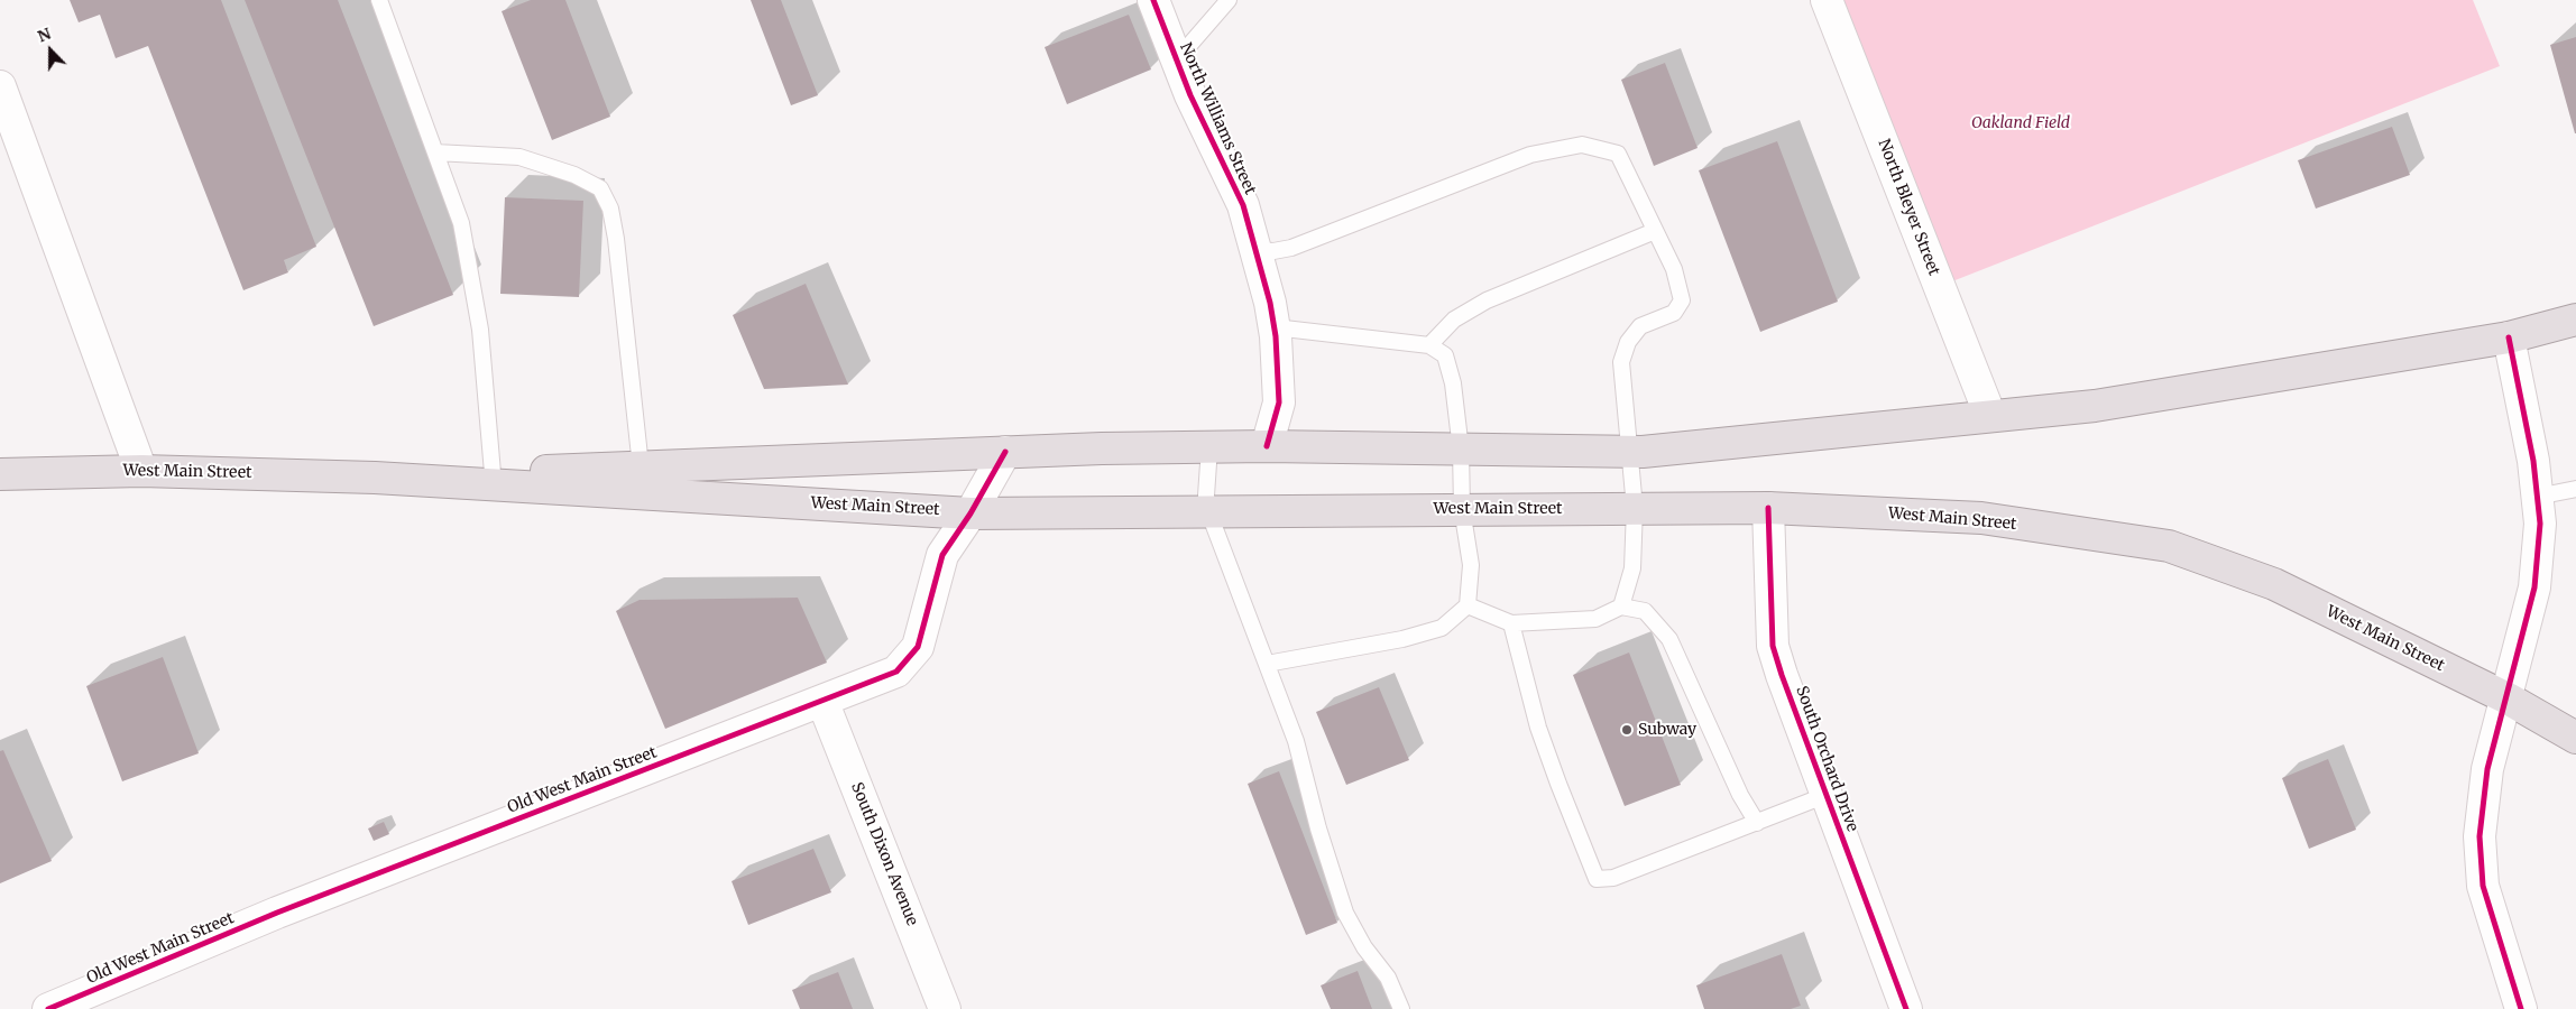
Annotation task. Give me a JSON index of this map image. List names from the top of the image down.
{
  "streets": {
    "highway": ["West Main Street"],
    "street": [
      "North Williams Street",
      "North Bleyer Street",
      "South Orchard Drive",
      "Old West Main Street",
      "South Dixon Avenue"
    ]
  },
  "crossings": [
    ["North Williams Street", "West Main Street"],
    ["North Bleyer Street", "West Main Street"],
    ["West Main Street", "South Orchard Drive"],
    ["West Main Street", "Old West Main Street"],
    ["Old West Main Street", "South Dixon Avenue"]
  ],
  "parks": ["Oakland Field"],
  "places": ["Subway"],
  "north": "top"
}
